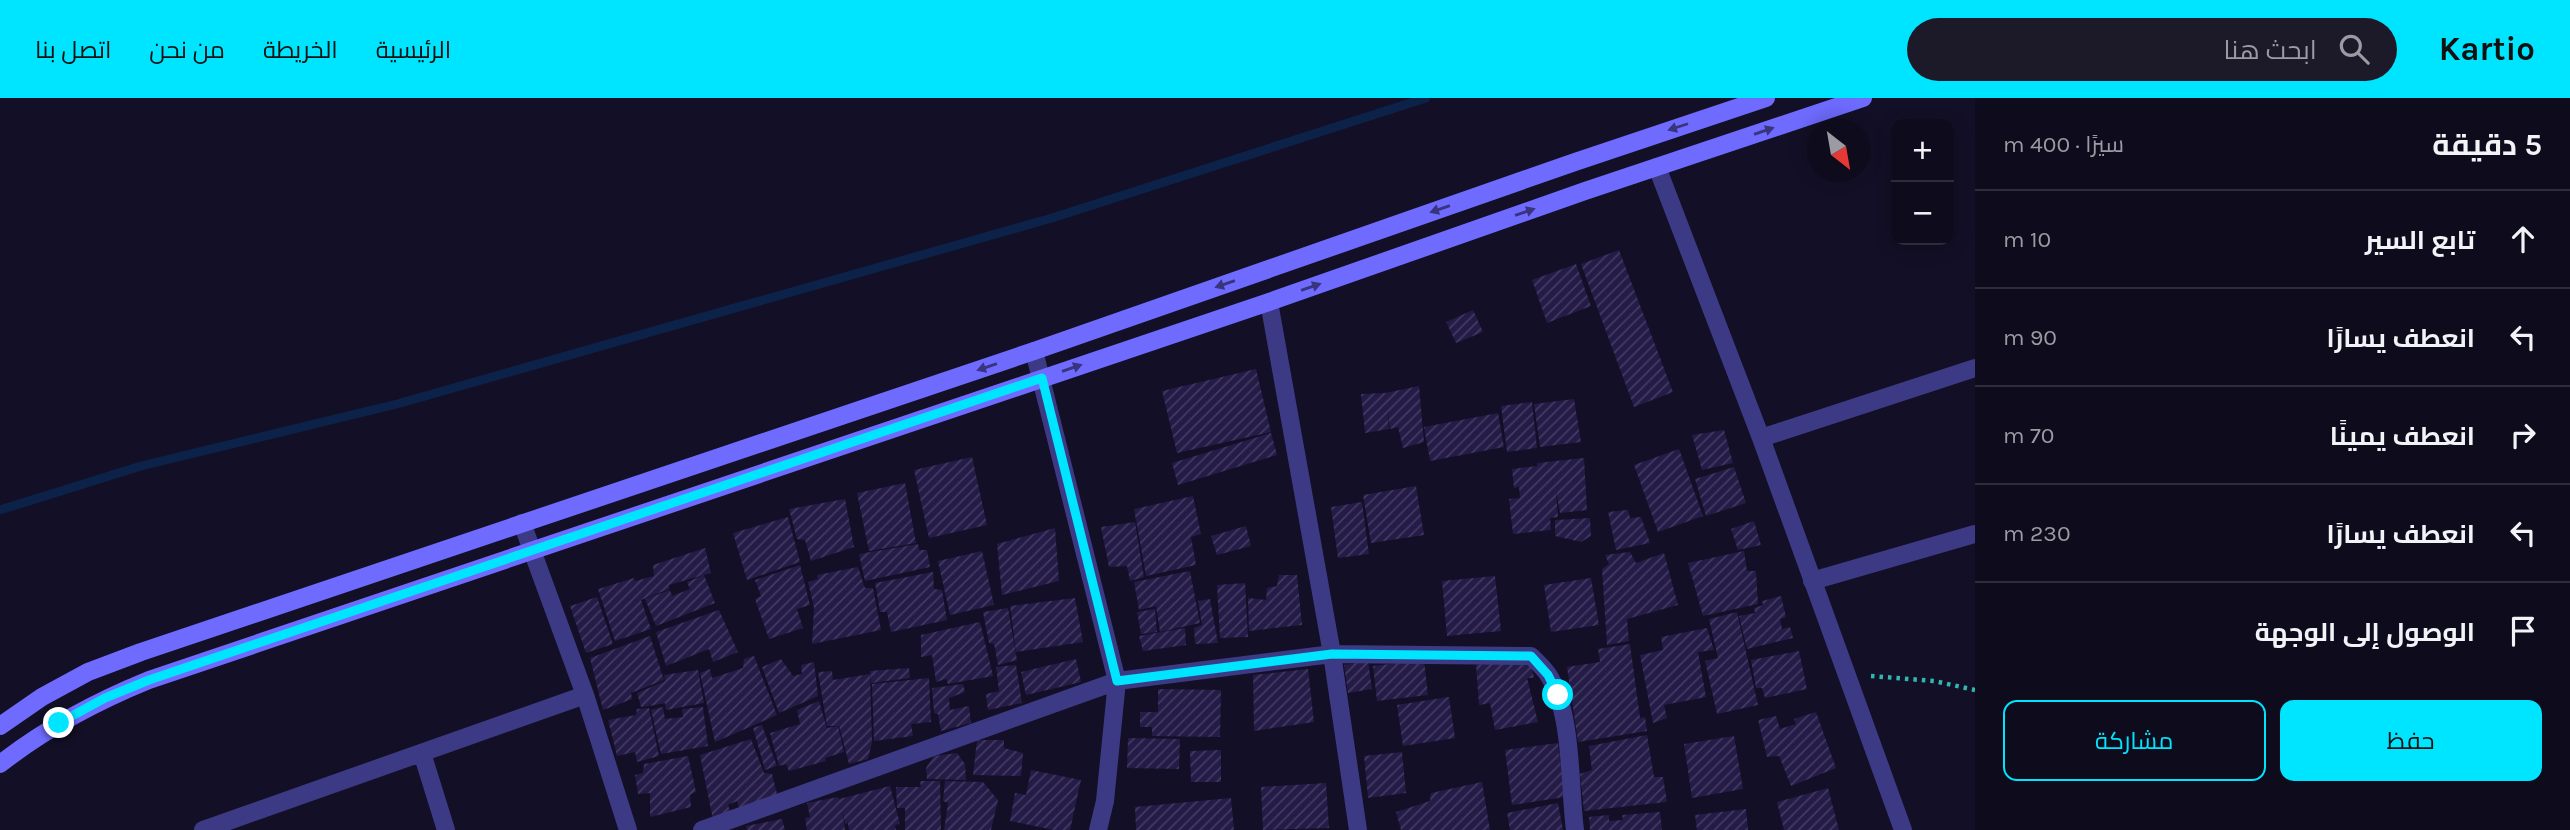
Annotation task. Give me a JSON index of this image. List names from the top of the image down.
{
  "north": "bottom right",
  "page": {
    "header": "Kartio",
    "search": "ابحث هنا",
    "nav": [
      "الرئيسية",
      "الخريطة",
      "من نحن",
      "اتصل بنا"
    ],
    "heading": ["5 دقيقة", "سيرًا · 400 m"],
    "map_buttons": ["+", "−"],
    "list": [
      ["تابع السير", "10 m"],
      ["انعطف يسارًا", "90 m"],
      ["انعطف يمينًا", "70 m"],
      ["انعطف يسارًا", "230 m"],
      "الوصول إلى الوجهة"
    ],
    "buttons": ["حفظ", "مشاركة"]
  }
}
